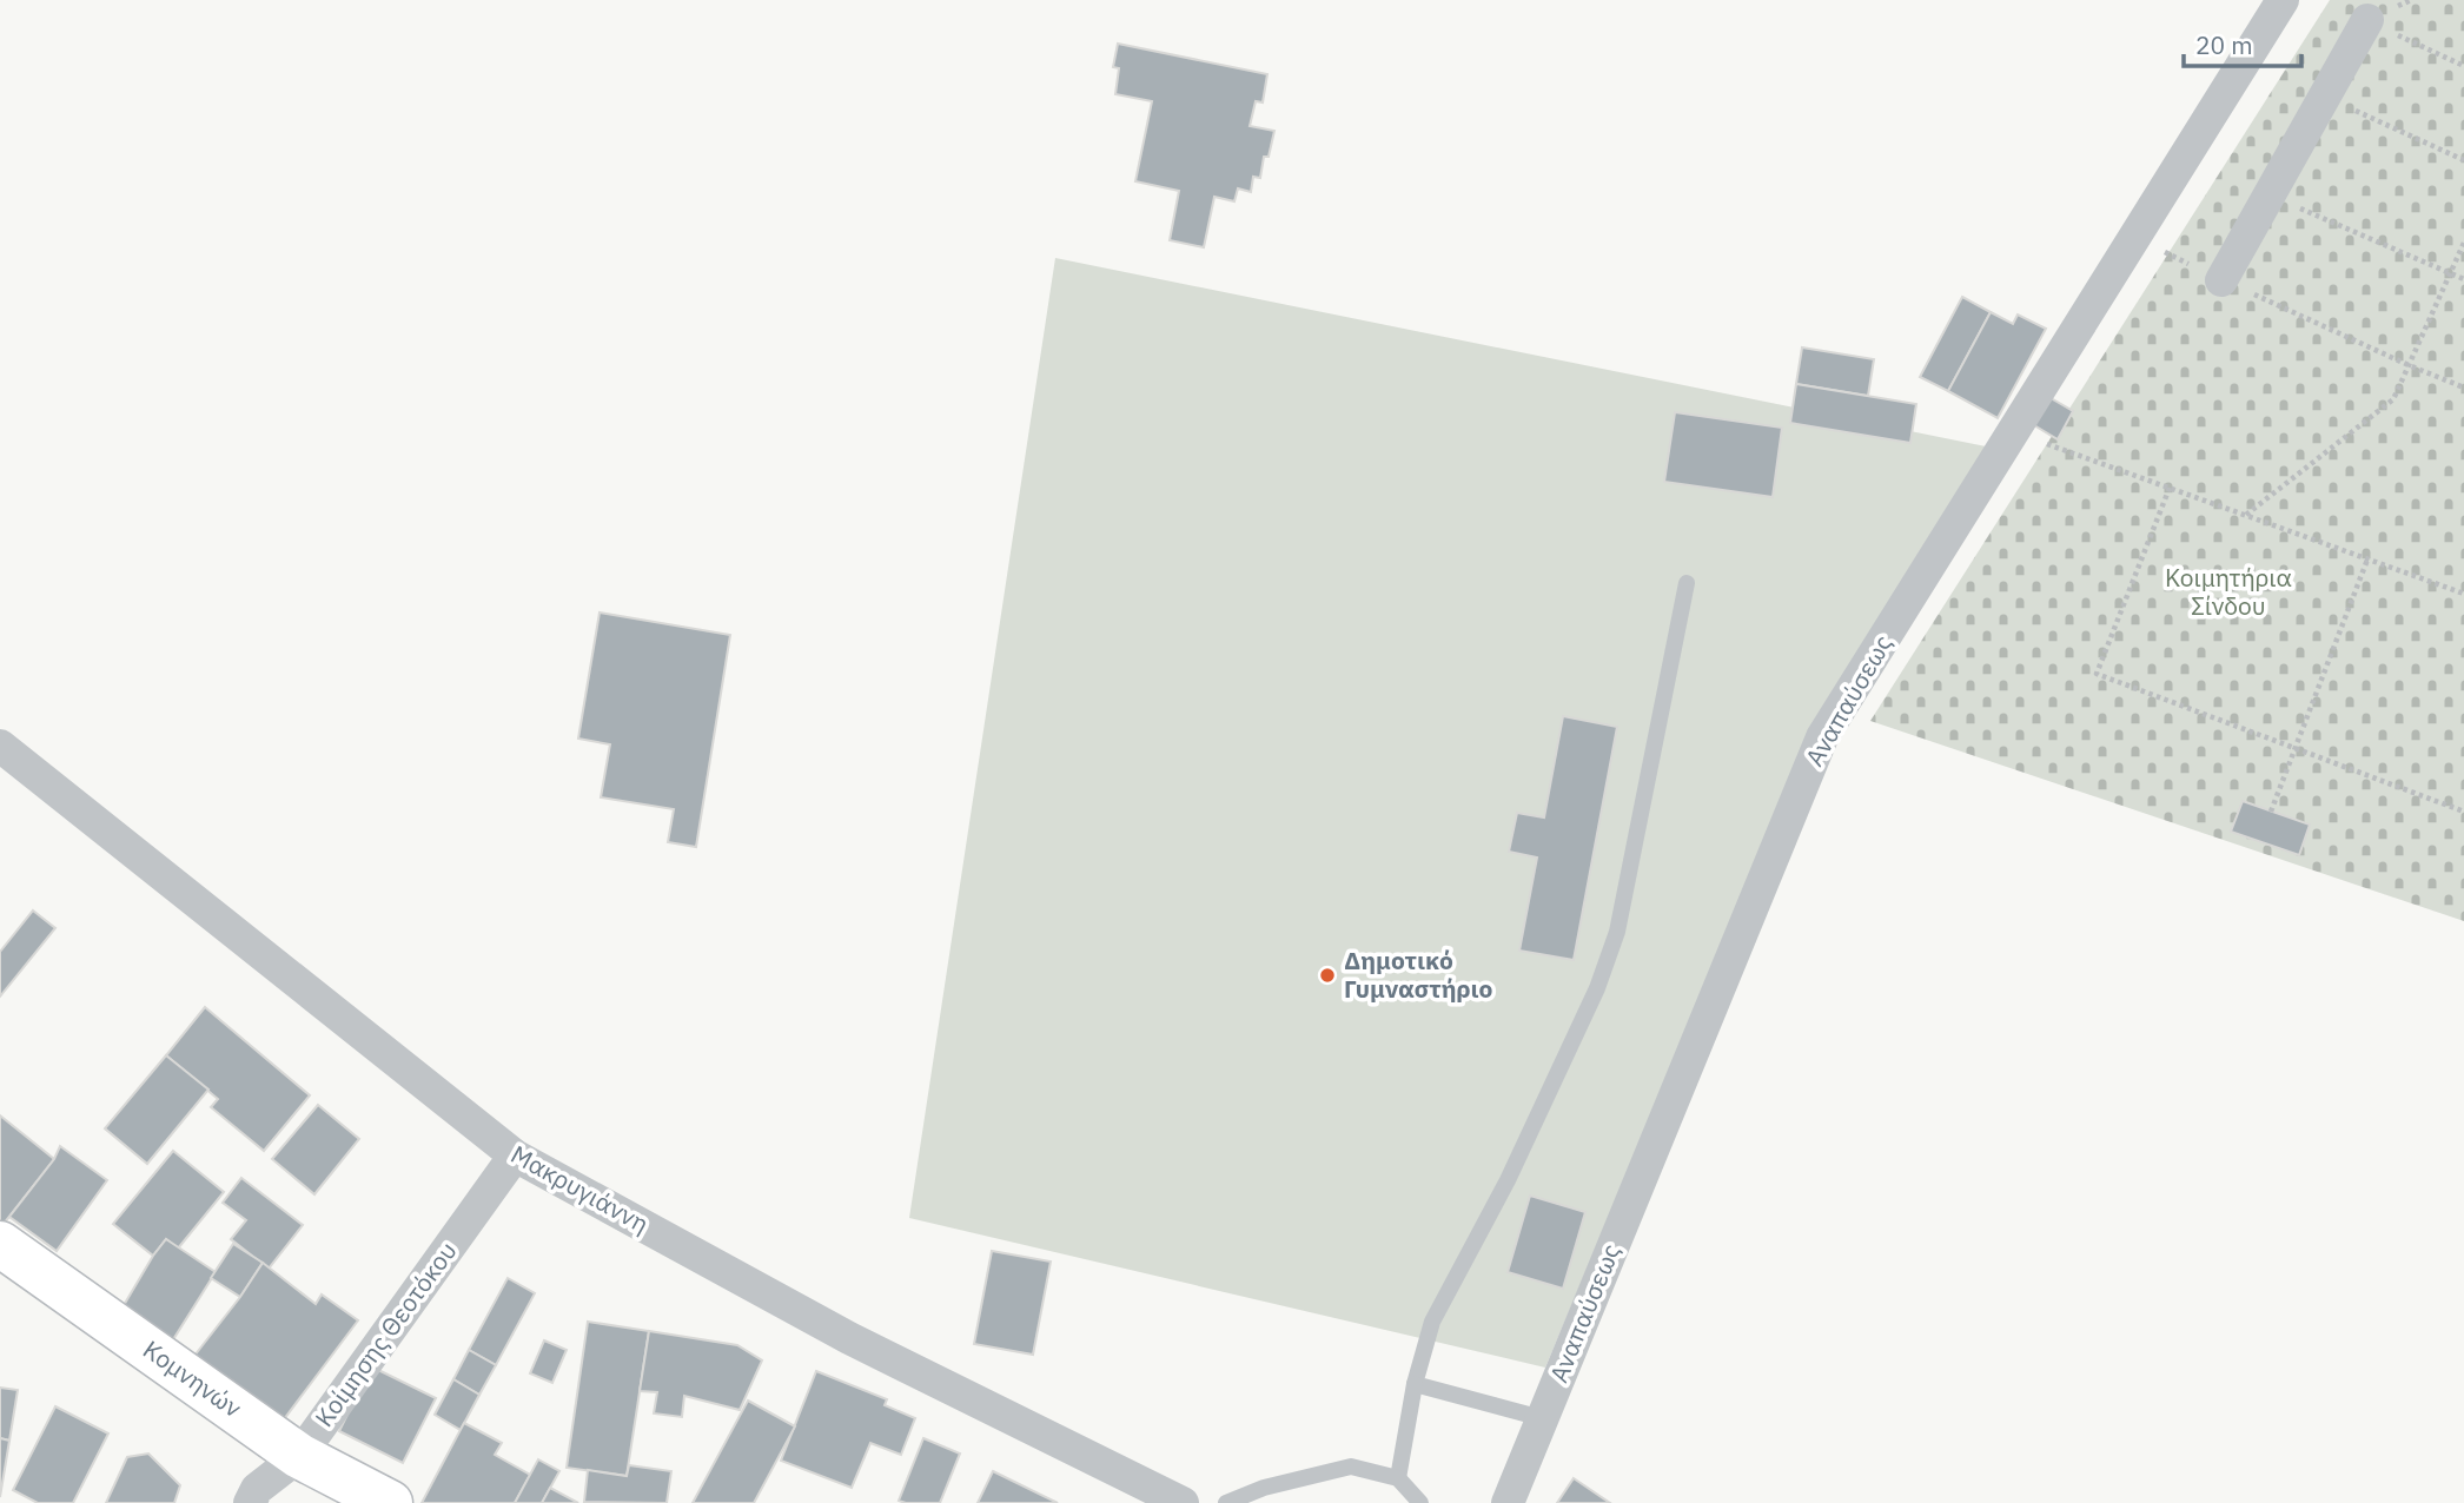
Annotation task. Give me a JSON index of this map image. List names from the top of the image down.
{
  "streets": {
    "main road": ["Κομνηνών"],
    "street": ["Αναπαύσεως", "Μακρυγιάννη", "Κοίμησης Θεοτόκου"]
  },
  "crossings": [
    ["Μακρυγιάννη", "Κοίμησης Θεοτόκου"],
    ["Κοίμησης Θεοτόκου", "Κομνηνών"]
  ],
  "parks": ["Κοιμητήρια Σίνδου"],
  "places": ["Δημοτικό Γυμναστήριο"],
  "scale_bar": "20 m"
}
